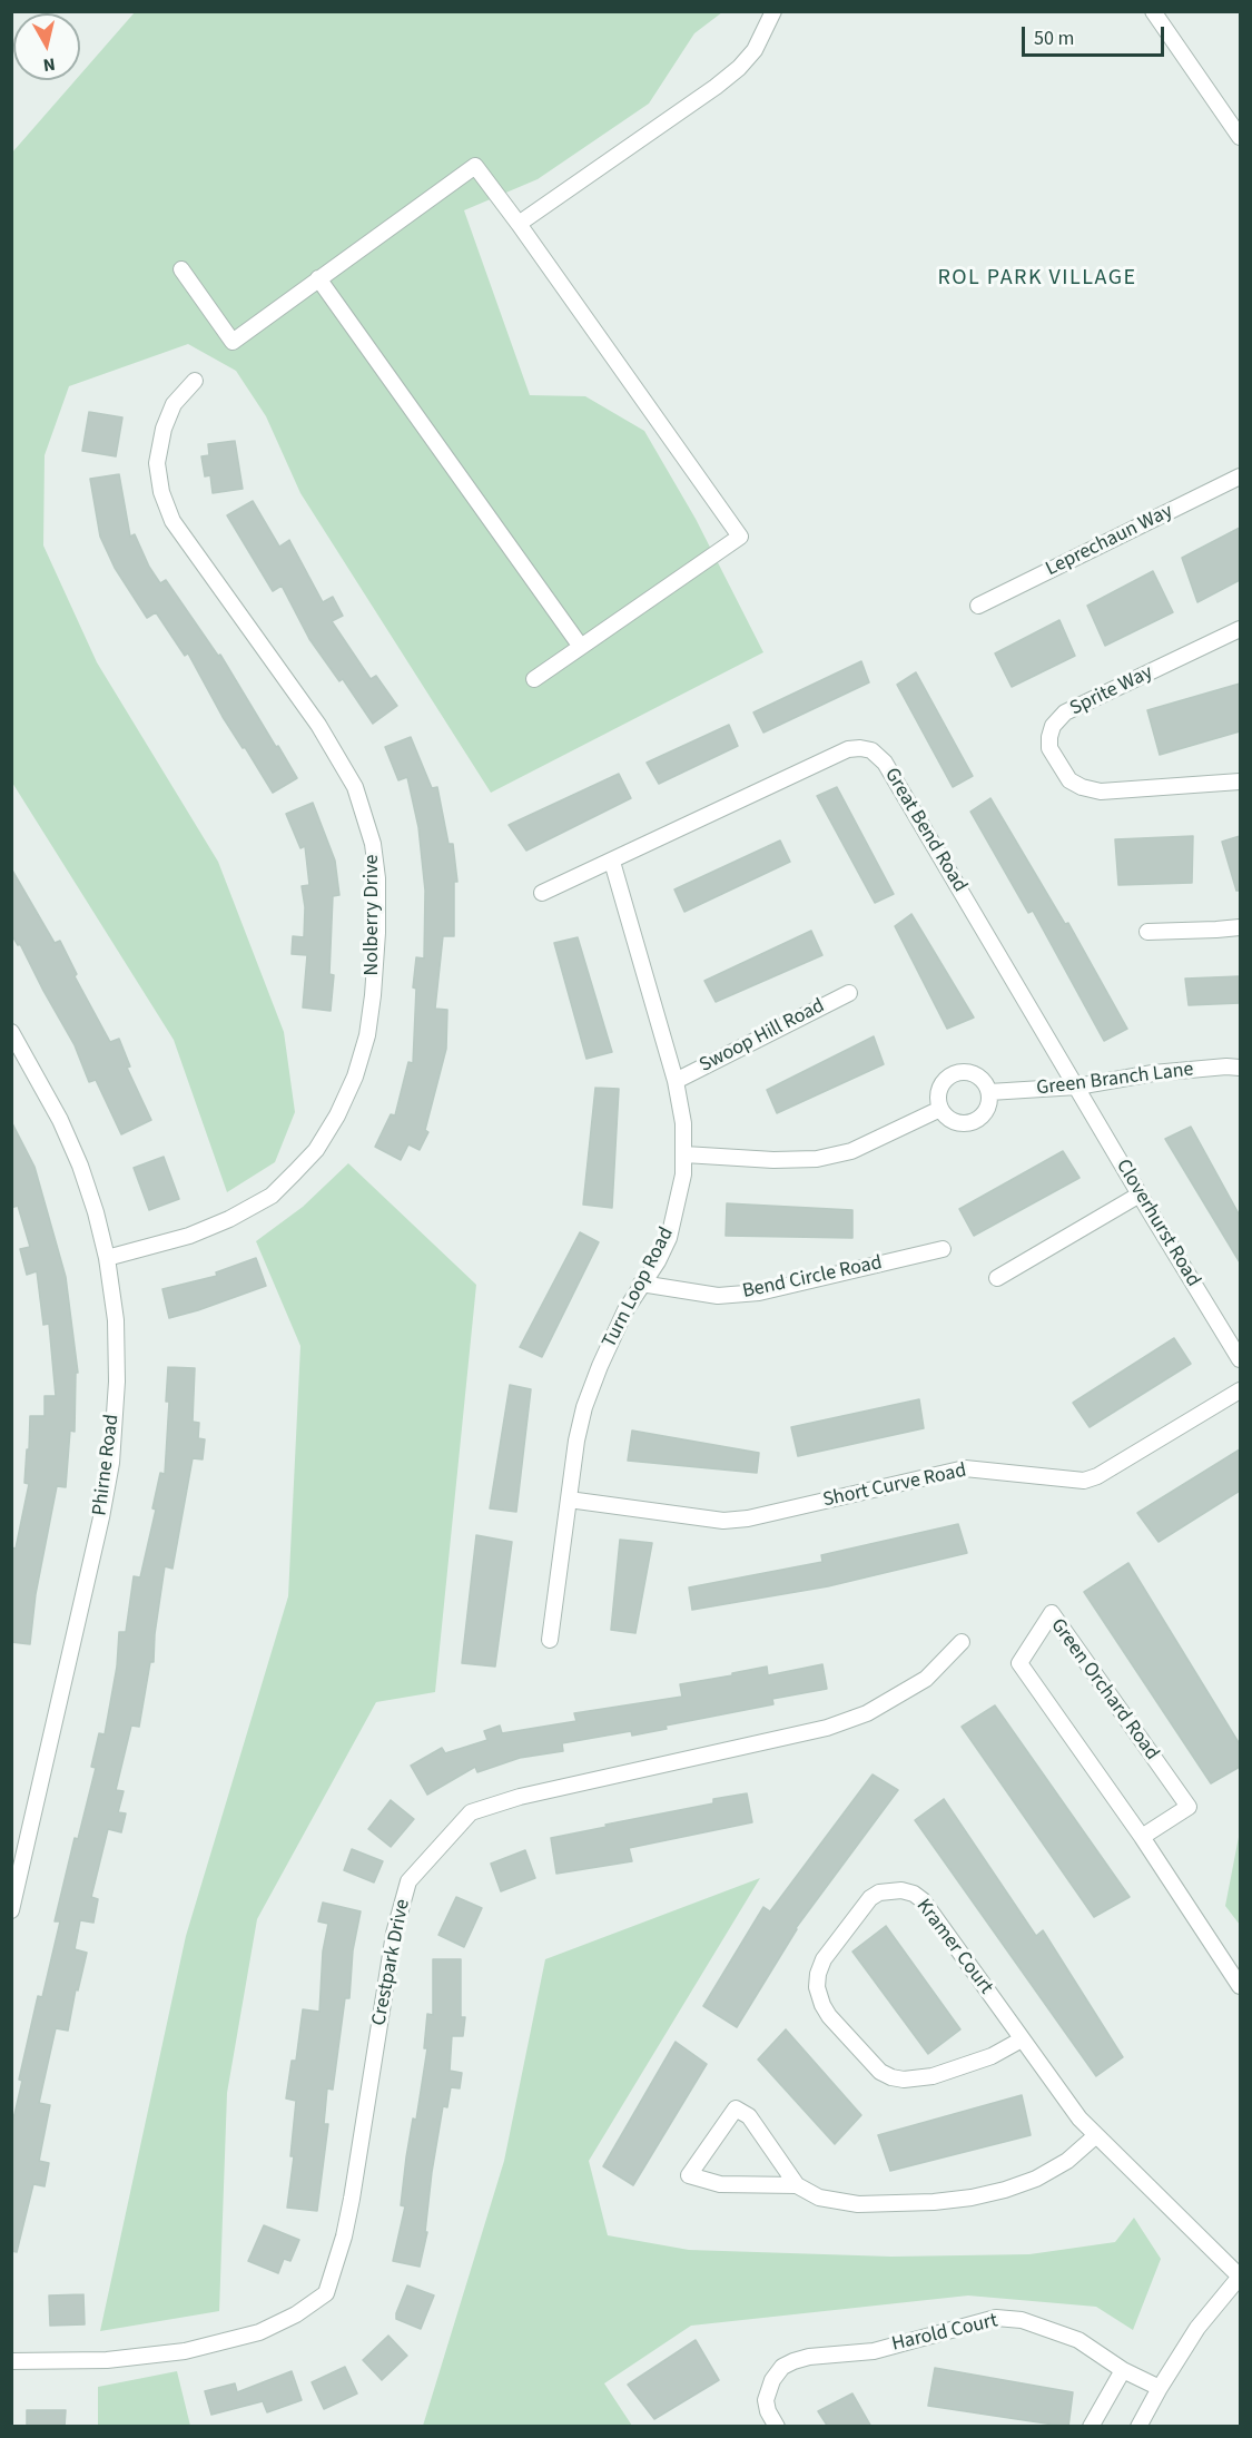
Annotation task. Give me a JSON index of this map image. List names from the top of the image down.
{
  "streets": {
    "street": [
      "Leprechaun Way",
      "Sprite Way",
      "Great Bend Road",
      "Nolberry Drive",
      "Swoop Hill Road",
      "Green Branch Lane",
      "Cloverhurst Road",
      "Bend Circle Road",
      "Turn Loop Road",
      "Phirne Road",
      "Short Curve Road",
      "Green Orchard Road",
      "Kramer Court",
      "Crestpark Drive",
      "Harold Court"
    ]
  },
  "crossings": [
    ["Great Bend Road", "Green Branch Lane"],
    ["Great Bend Road", "Cloverhurst Road"],
    ["Great Bend Road", "Turn Loop Road"],
    ["Nolberry Drive", "Phirne Road"],
    ["Swoop Hill Road", "Turn Loop Road"],
    ["Green Branch Lane", "Cloverhurst Road"],
    ["Bend Circle Road", "Turn Loop Road"],
    ["Turn Loop Road", "Short Curve Road"]
  ],
  "districts": ["ROL PARK VILLAGE"],
  "scale_bar": "50 m",
  "north": "bottom"
}
